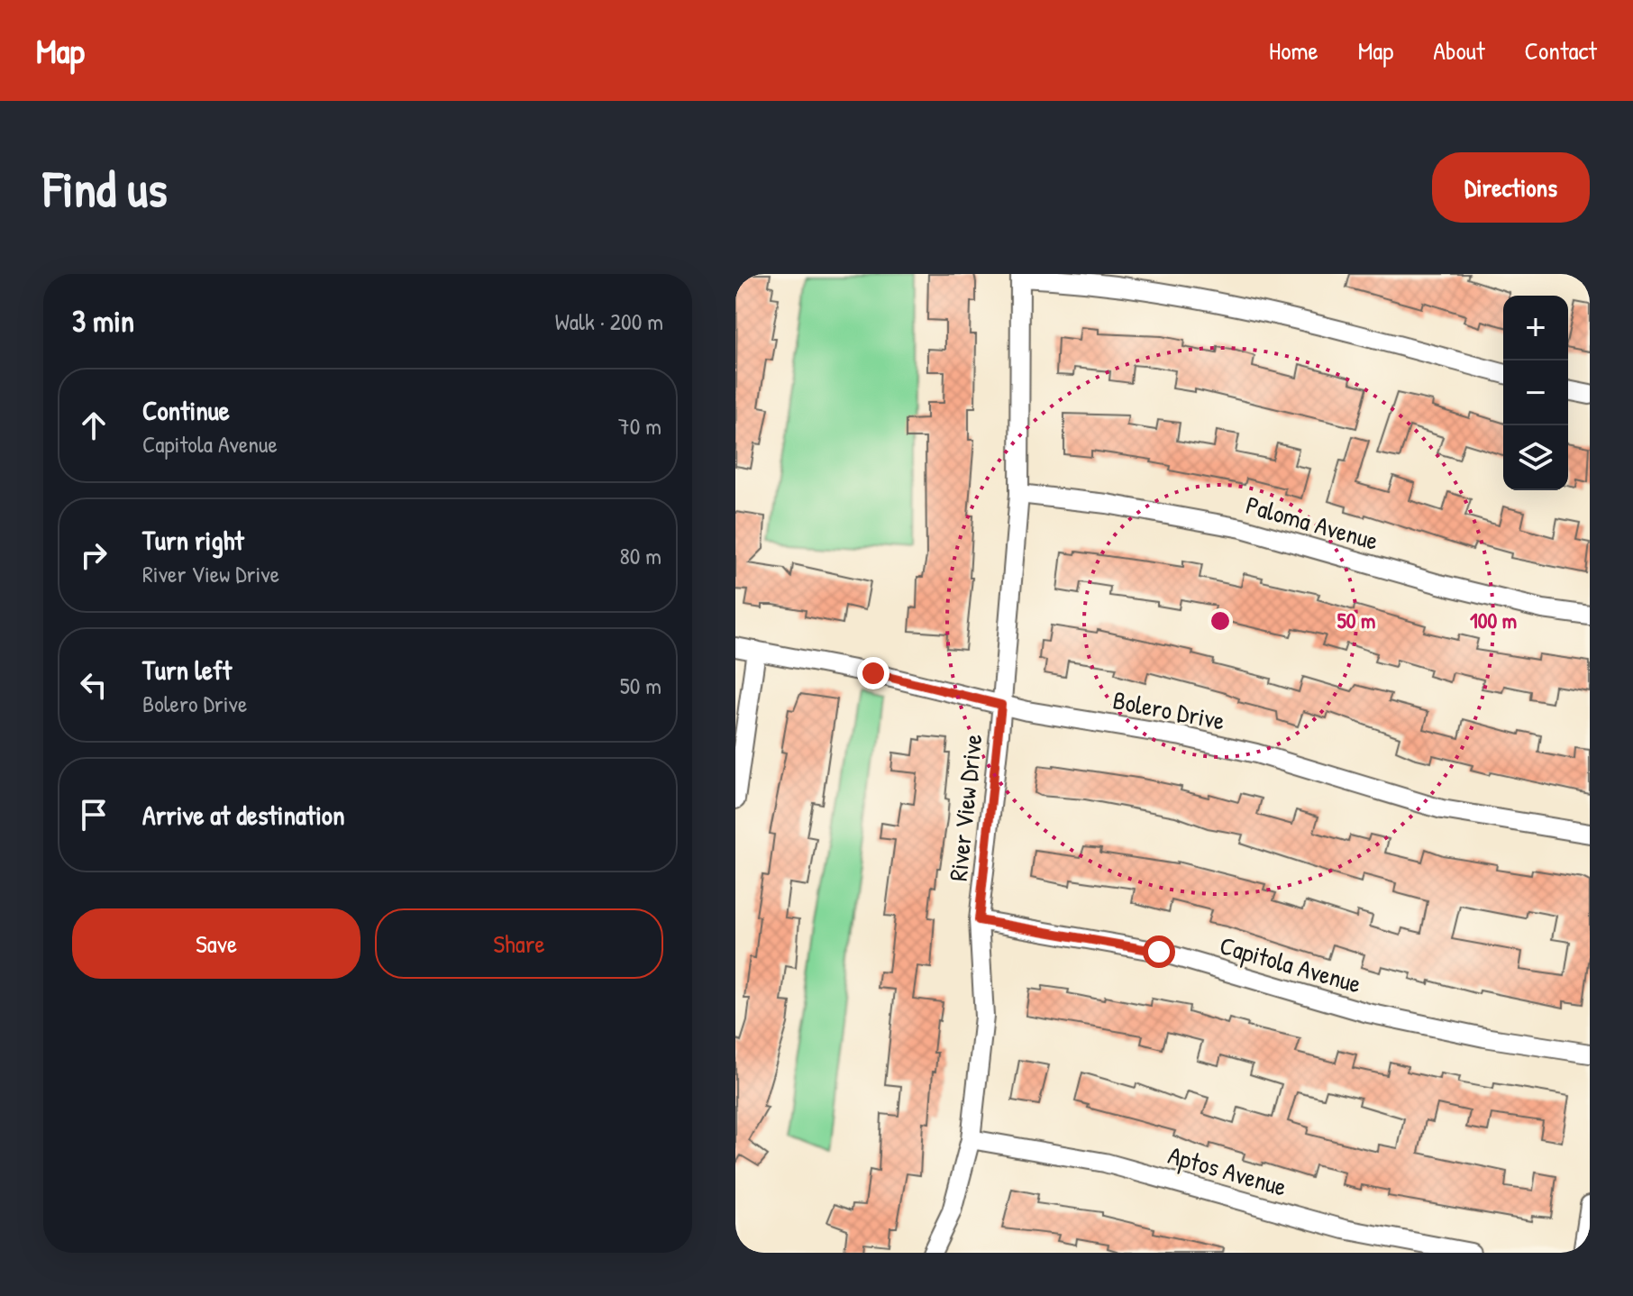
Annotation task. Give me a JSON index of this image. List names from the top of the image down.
{
  "streets": {
    "street": [
      "Paloma Avenue",
      "Bolero Drive",
      "River View Drive",
      "Capitola Avenue",
      "Aptos Avenue"
    ]
  },
  "crossings": [
    ["Paloma Avenue", "River View Drive"],
    ["Bolero Drive", "River View Drive"],
    ["River View Drive", "Capitola Avenue"],
    ["River View Drive", "Aptos Avenue"]
  ],
  "page": {
    "header": "Map",
    "nav": [
      "Home",
      "Map",
      "About",
      "Contact"
    ],
    "buttons": [
      "Directions",
      ["Save", "Share"]
    ],
    "title": "Find us",
    "heading": ["3 min", "Walk · 200 m"],
    "map_buttons": ["+", "−"],
    "list": [
      ["Continue", "Capitola Avenue", "70 m"],
      ["Turn right", "River View Drive", "80 m"],
      ["Turn left", "Bolero Drive", "50 m"],
      "Arrive at destination"
    ]
  },
  "rings": ["50 m", "100 m"]
}
